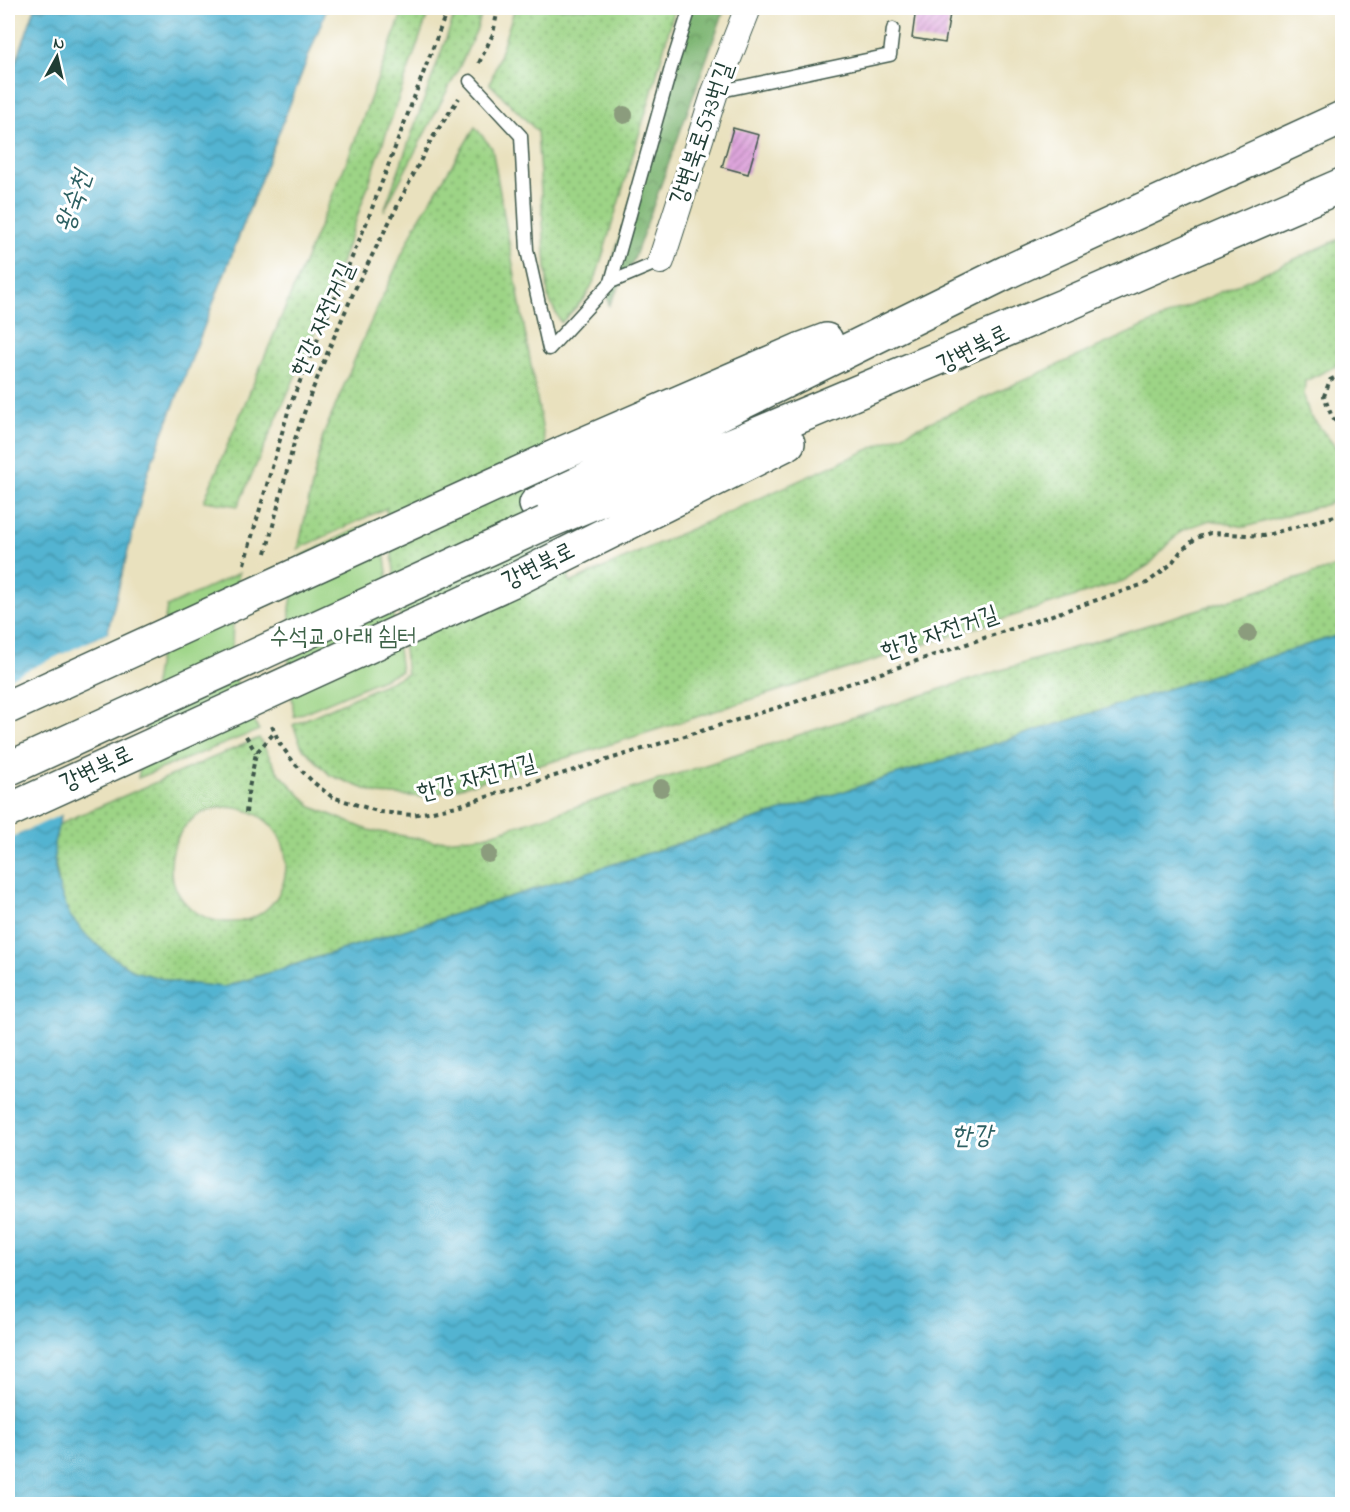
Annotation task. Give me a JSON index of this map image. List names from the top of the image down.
{
  "streets": {
    "highway": ["강변북로"],
    "street": ["강변북로573번길"],
    "path": ["한강 자전거길"]
  },
  "water": ["왕숙천", "한강"],
  "parks": ["수석교 아래 쉼터"],
  "north": "top"
}
